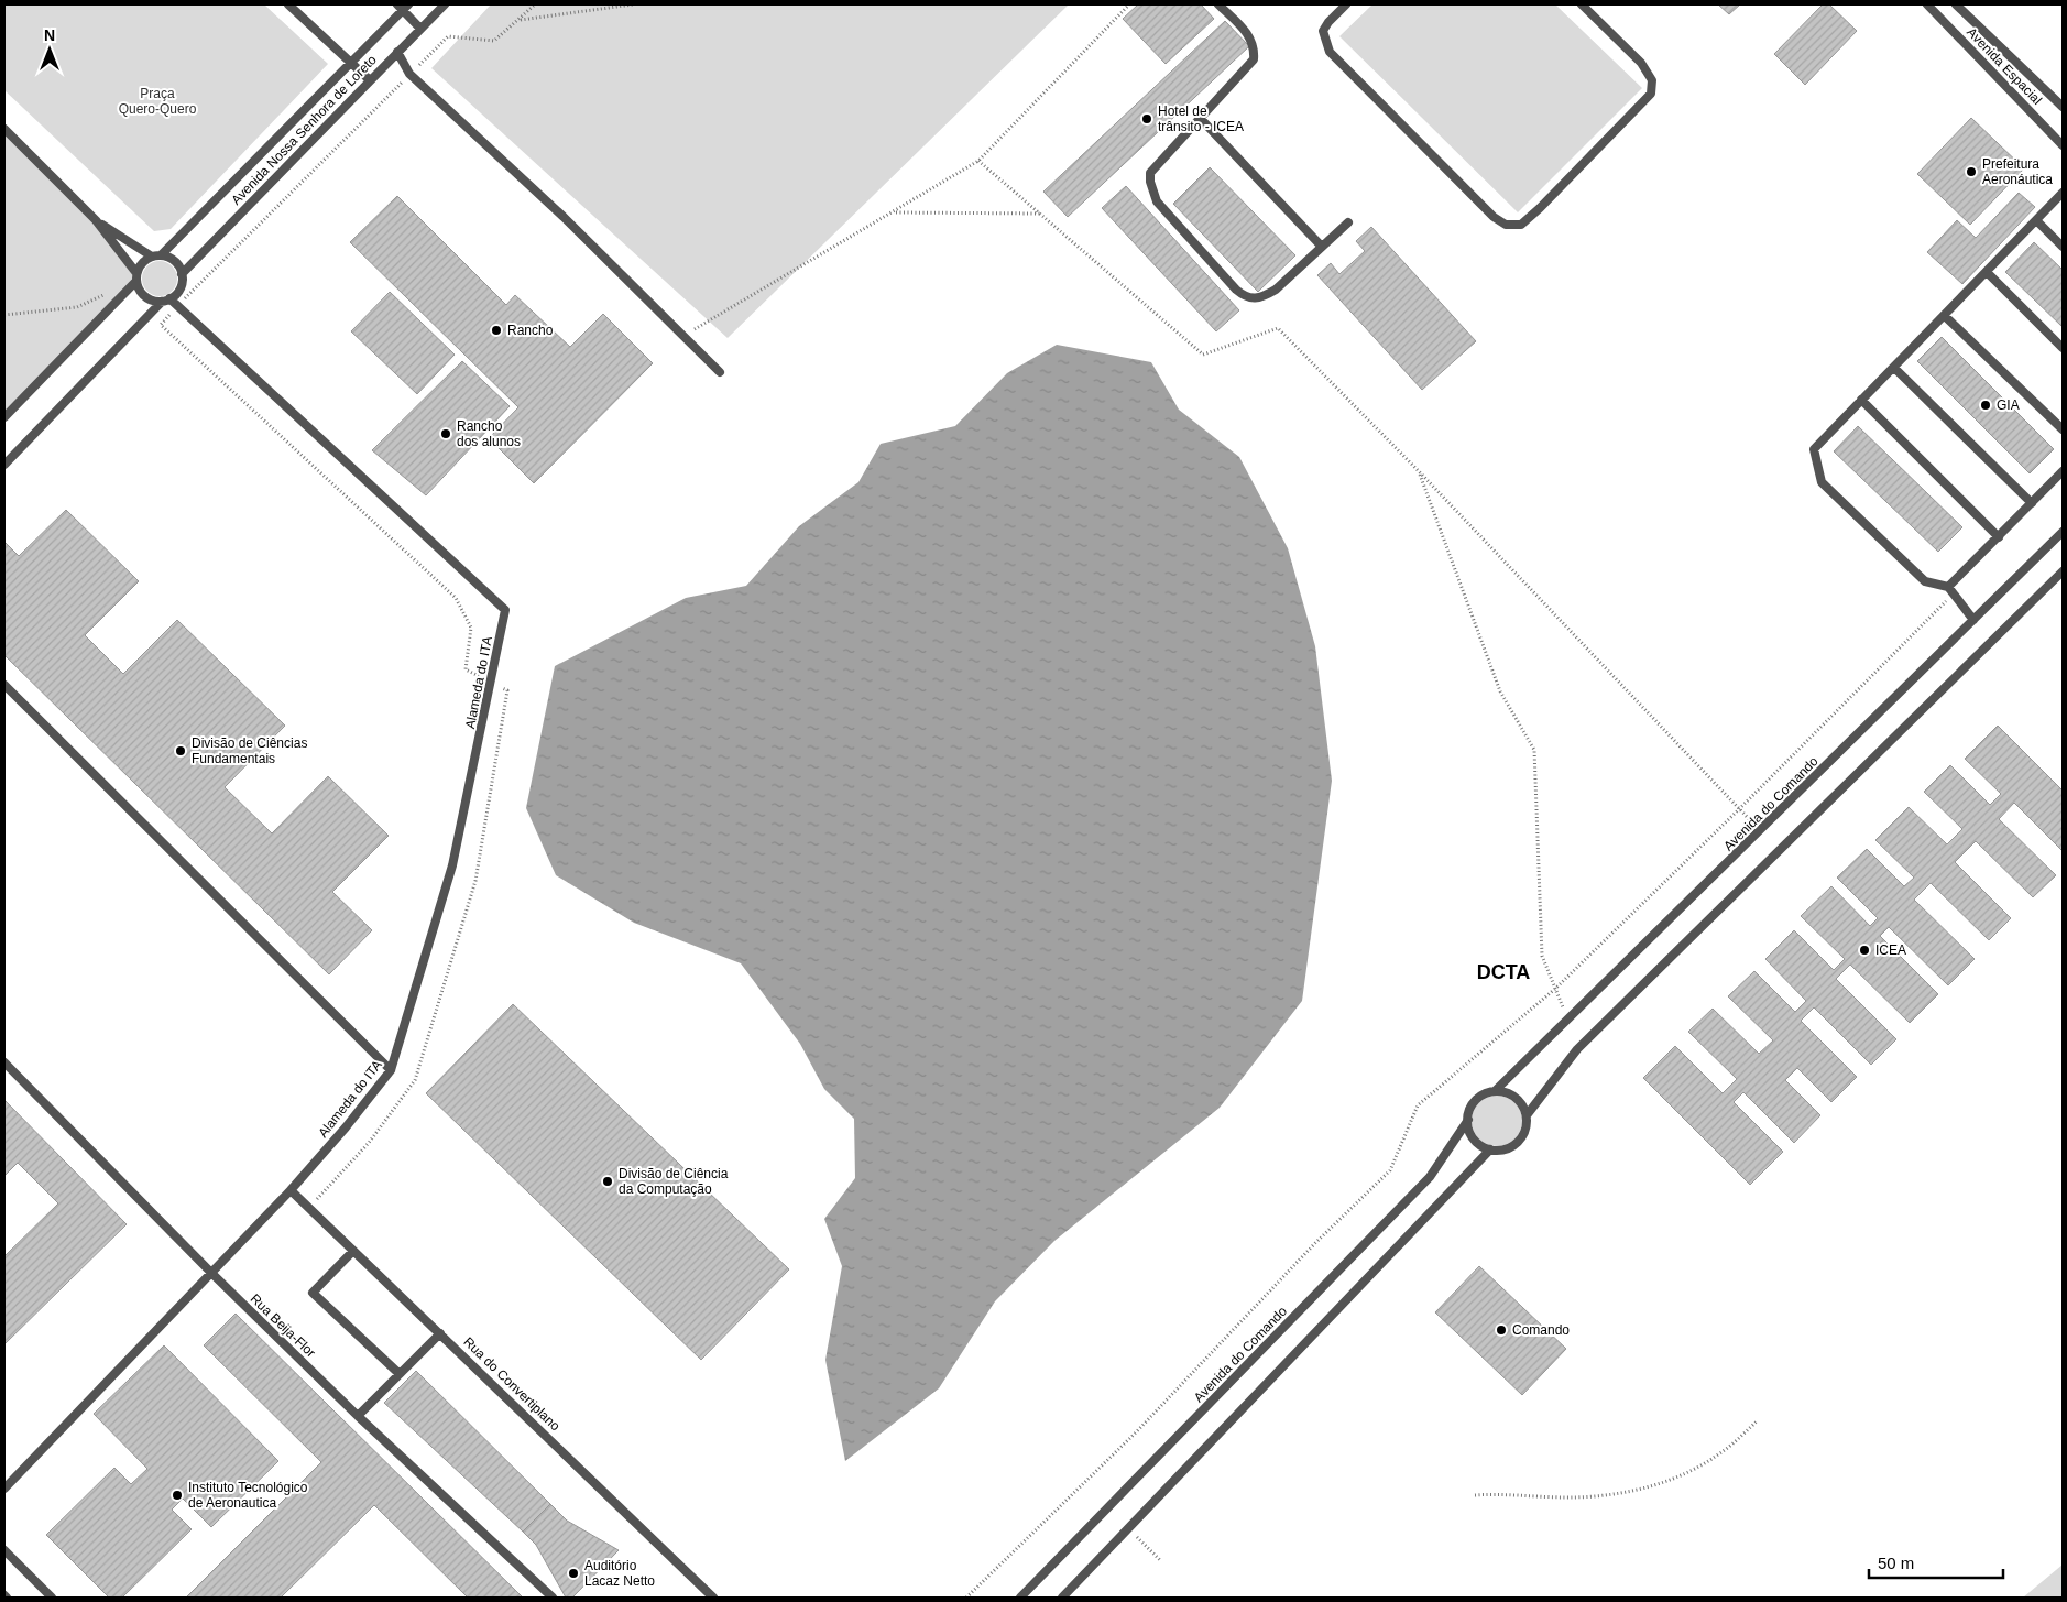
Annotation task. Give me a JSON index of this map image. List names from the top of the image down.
{
  "streets": {
    "lane": [
      "Avenida Espacial",
      "Avenida Nossa Senhora de Loreto",
      "Alameda do ITA",
      "Avenida do Comando",
      "Rua Beija-Flor",
      "Rua do Convertiplano"
    ]
  },
  "crossings": [
    ["Alameda do ITA", "Rua Beija-Flor"],
    ["Alameda do ITA", "Rua do Convertiplano"]
  ],
  "districts": ["DCTA"],
  "parks": ["Praça Quero-Quero"],
  "places": [
    "Hotel de trânsito - ICEA",
    "Prefeitura Aeronáutica",
    "Rancho",
    "GIA",
    "Rancho dos alunos",
    "Divisão de Ciências Fundamentais",
    "ICEA",
    "Divisão de Ciência da Computação",
    "Comando",
    "Instituto Tecnológico de Aeronautica",
    "Auditório Lacaz Netto"
  ],
  "scale_bar": "50 m",
  "north": "top"
}
